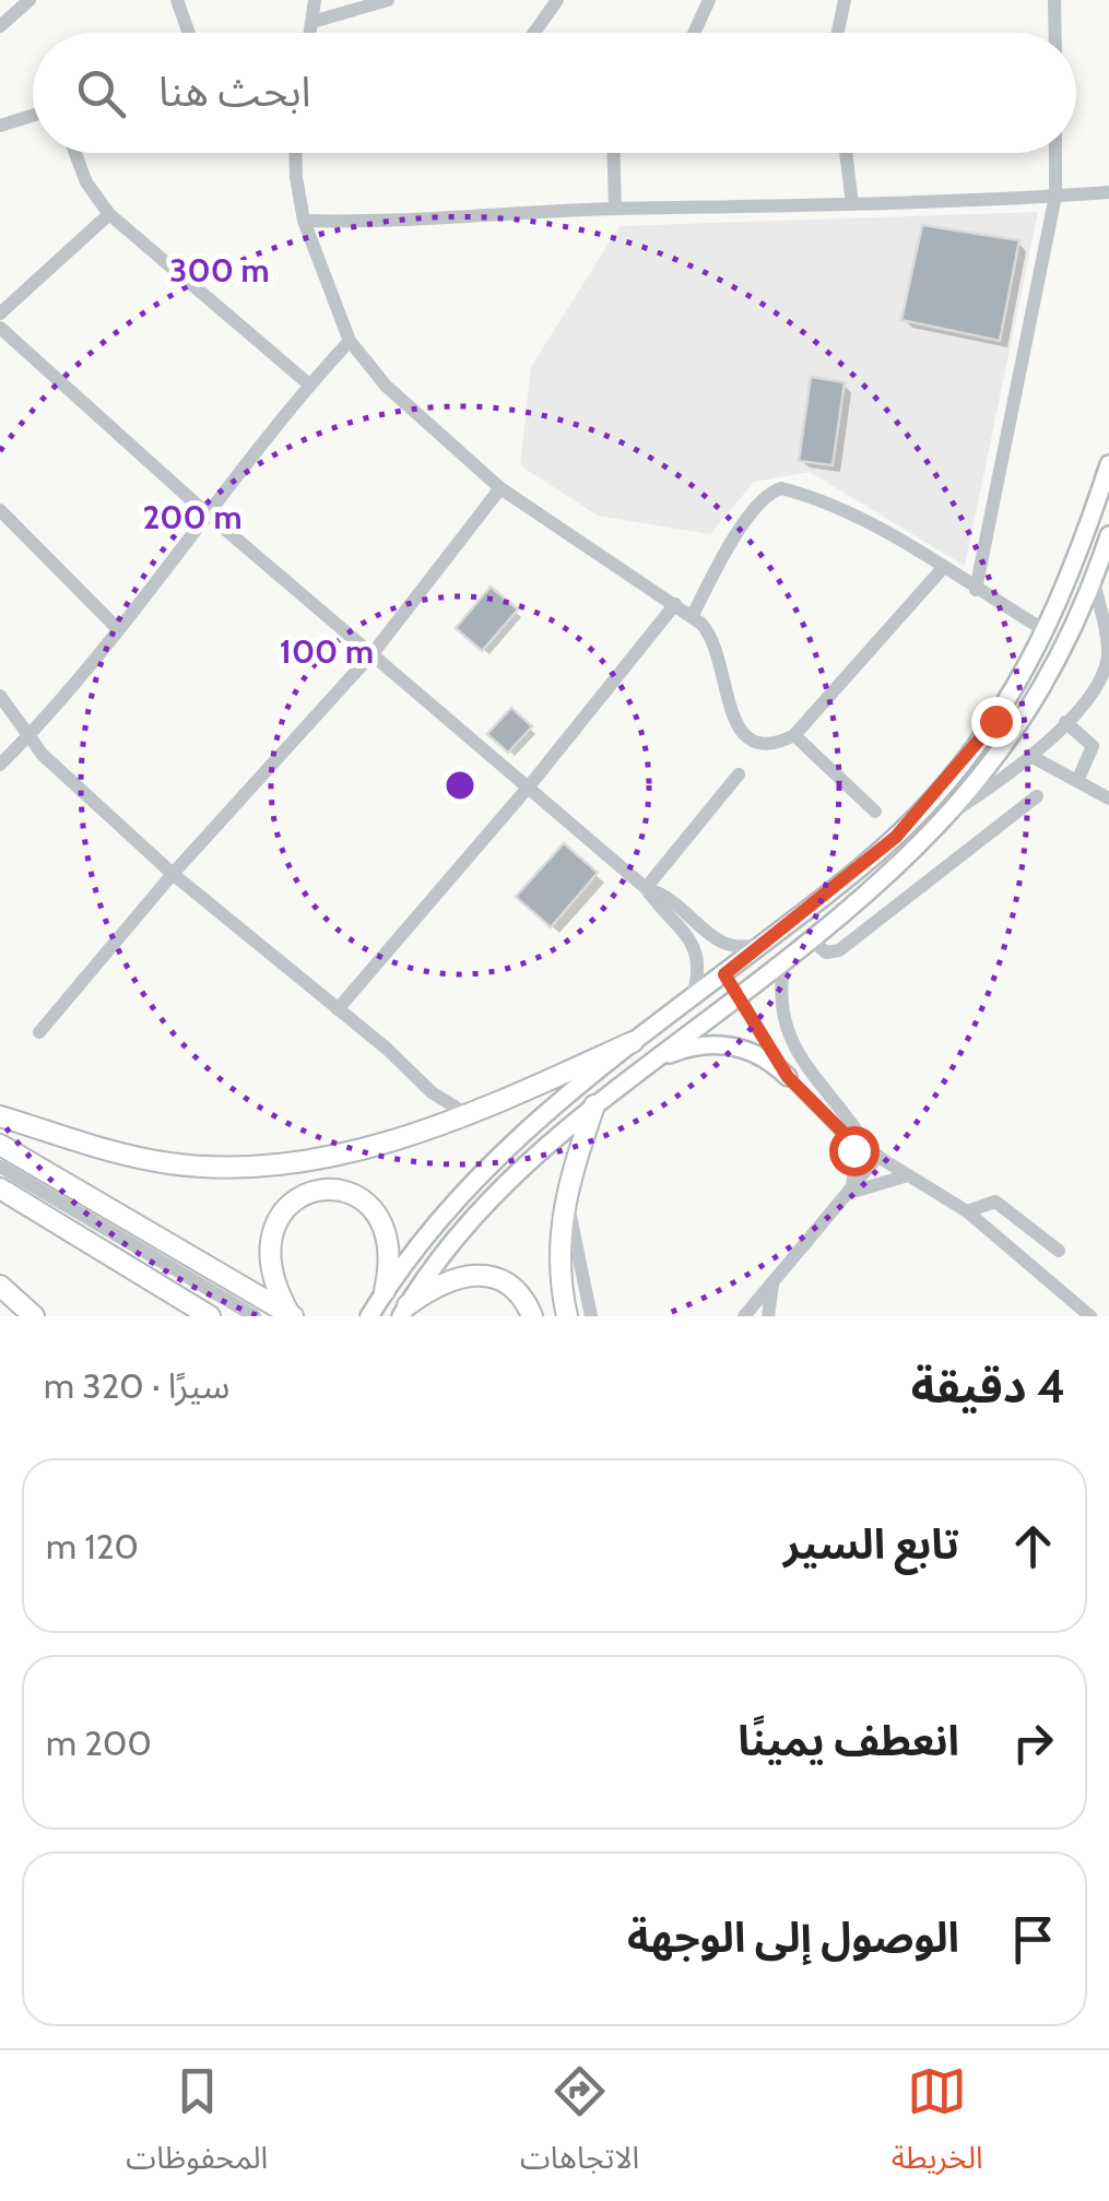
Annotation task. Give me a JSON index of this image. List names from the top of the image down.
{
  "page": {
    "search": "ابحث هنا",
    "heading": ["4 دقيقة", "سيرًا · 320 m"],
    "list": [
      ["تابع السير", "120 m"],
      ["انعطف يمينًا", "200 m"],
      "الوصول إلى الوجهة"
    ],
    "nav": ["الخريطة", "الاتجاهات", "المحفوظات"]
  },
  "rings": ["300 m", "200 m", "100 m"]
}
